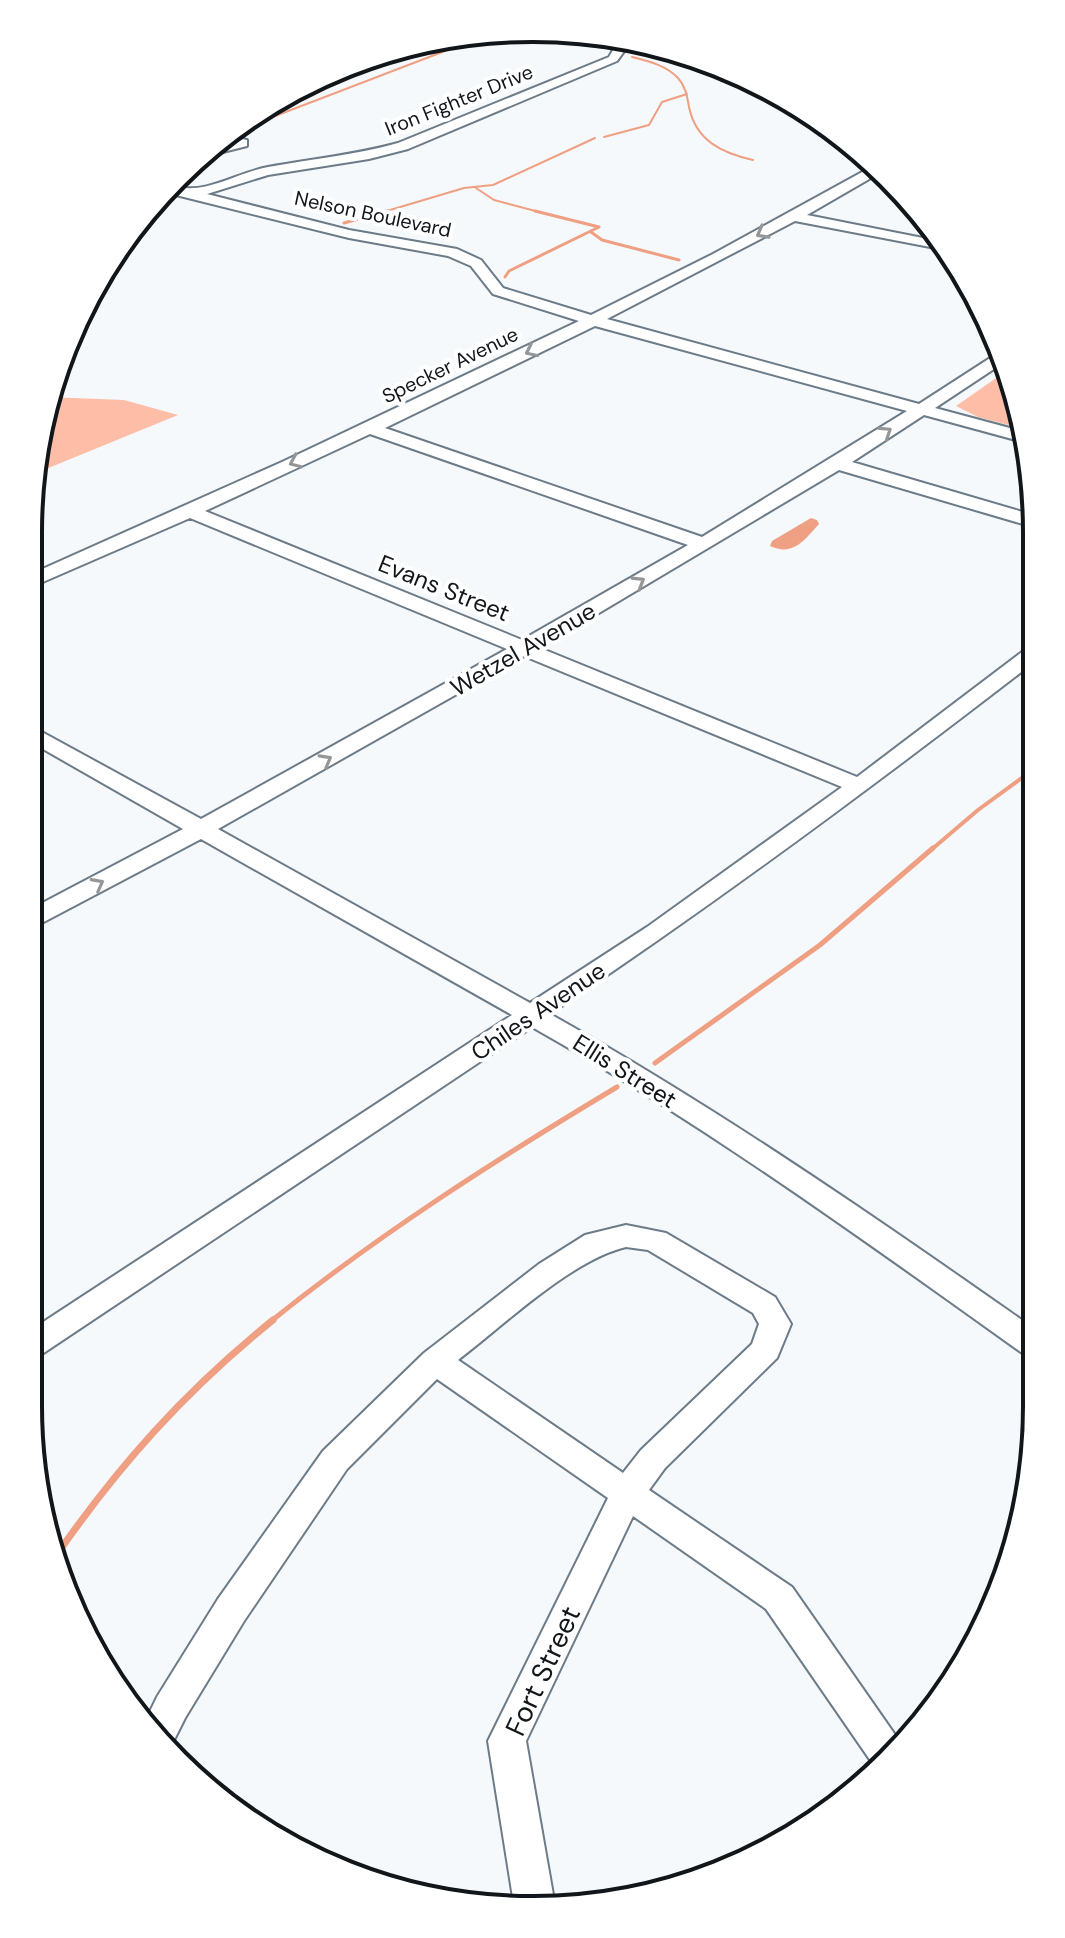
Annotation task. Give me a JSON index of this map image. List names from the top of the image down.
{
  "streets": {
    "street": [
      "Iron Fighter Drive",
      "Nelson Boulevard",
      "Specker Avenue",
      "Evans Street",
      "Wetzel Avenue",
      "Chiles Avenue",
      "Ellis Street",
      "Fort Street"
    ]
  },
  "crossings": [
    ["Iron Fighter Drive", "Nelson Boulevard"],
    ["Nelson Boulevard", "Specker Avenue"],
    ["Nelson Boulevard", "Wetzel Avenue"],
    ["Specker Avenue", "Evans Street"],
    ["Evans Street", "Wetzel Avenue"],
    ["Evans Street", "Chiles Avenue"],
    ["Wetzel Avenue", "Ellis Street"],
    ["Chiles Avenue", "Ellis Street"]
  ],
  "one_way": ["Specker Avenue", "Wetzel Avenue"]
}
